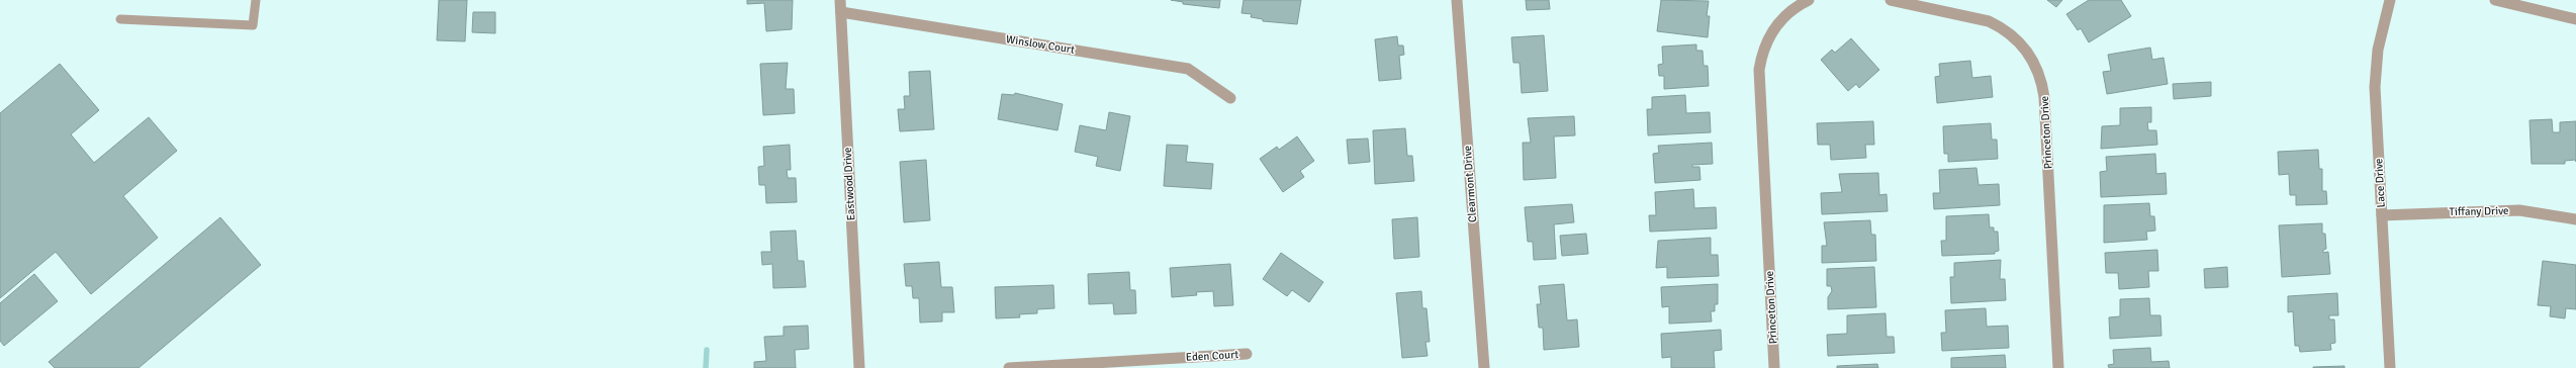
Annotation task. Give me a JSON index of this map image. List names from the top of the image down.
{
  "streets": {
    "street": [
      "Winslow Court",
      "Princeton Drive",
      "Lace Drive",
      "Eastwood Drive",
      "Clearmont Drive",
      "Tiffany Drive",
      "Eden Court"
    ]
  },
  "crossings": [
    ["Winslow Court", "Eastwood Drive"],
    ["Lace Drive", "Tiffany Drive"]
  ]
}
